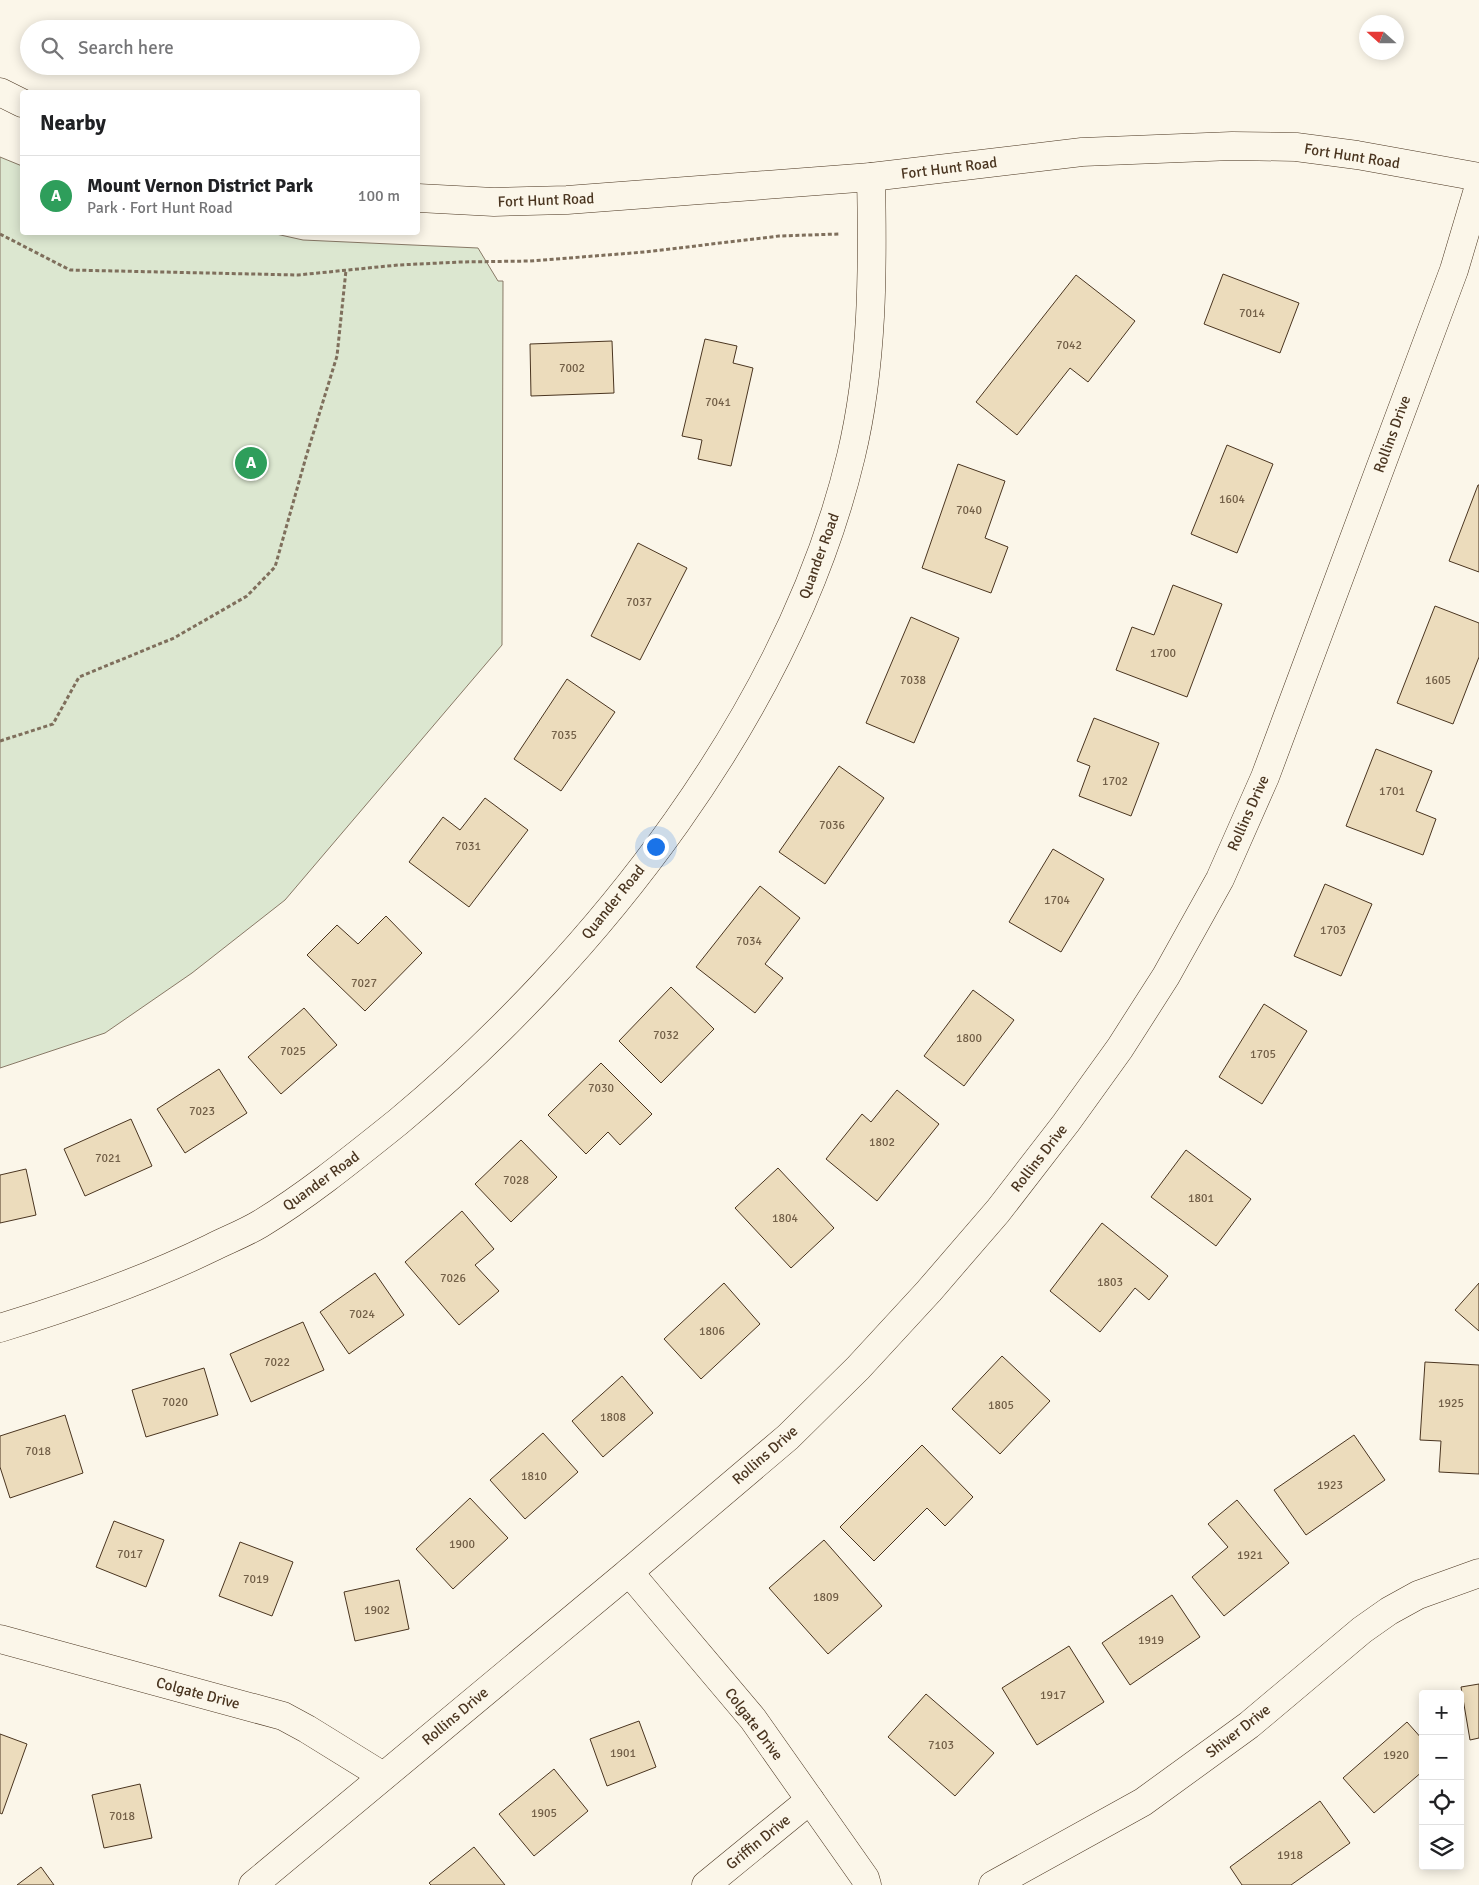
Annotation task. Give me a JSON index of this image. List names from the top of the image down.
{
  "streets": {
    "street": [
      "Fort Hunt Road",
      "Rollins Drive",
      "Quander Road",
      "Colgate Drive",
      "Shiver Drive",
      "Griffin Drive"
    ]
  },
  "crossings": [
    ["Fort Hunt Road", "Quander Road"],
    ["Rollins Drive", "Colgate Drive"],
    ["Colgate Drive", "Griffin Drive"]
  ],
  "house_numbers": [
    "7014",
    "7042",
    "7002",
    "7041",
    "1604",
    "7040",
    "7037",
    "1700",
    "7038",
    "1605",
    "7035",
    "1702",
    "1701",
    "7036",
    "7031",
    "1704",
    "1703",
    "7034",
    "7027",
    "7032",
    "1800",
    "7025",
    "1705",
    "7030",
    "7023",
    "1802",
    "7021",
    "7028",
    "1801",
    "1804",
    "7026",
    "1803",
    "7024",
    "1806",
    "7022",
    "7020",
    "1925",
    "1805",
    "1808",
    "7018",
    "1810",
    "1923",
    "1900",
    "7017",
    "1921",
    "7019",
    "1809",
    "1902",
    "1919",
    "1917",
    "7103",
    "1901",
    "1920",
    "1905",
    "7018",
    "1918"
  ],
  "north": "left",
  "page": {
    "search": "Search here",
    "heading": "Nearby",
    "list": [
      {
        "mark": "A",
        "name": "Mount Vernon District Park",
        "note": "Park · Fort Hunt Road",
        "value": "100 m"
      }
    ],
    "pins": "A",
    "map_buttons": ["+", "−"]
  }
}
